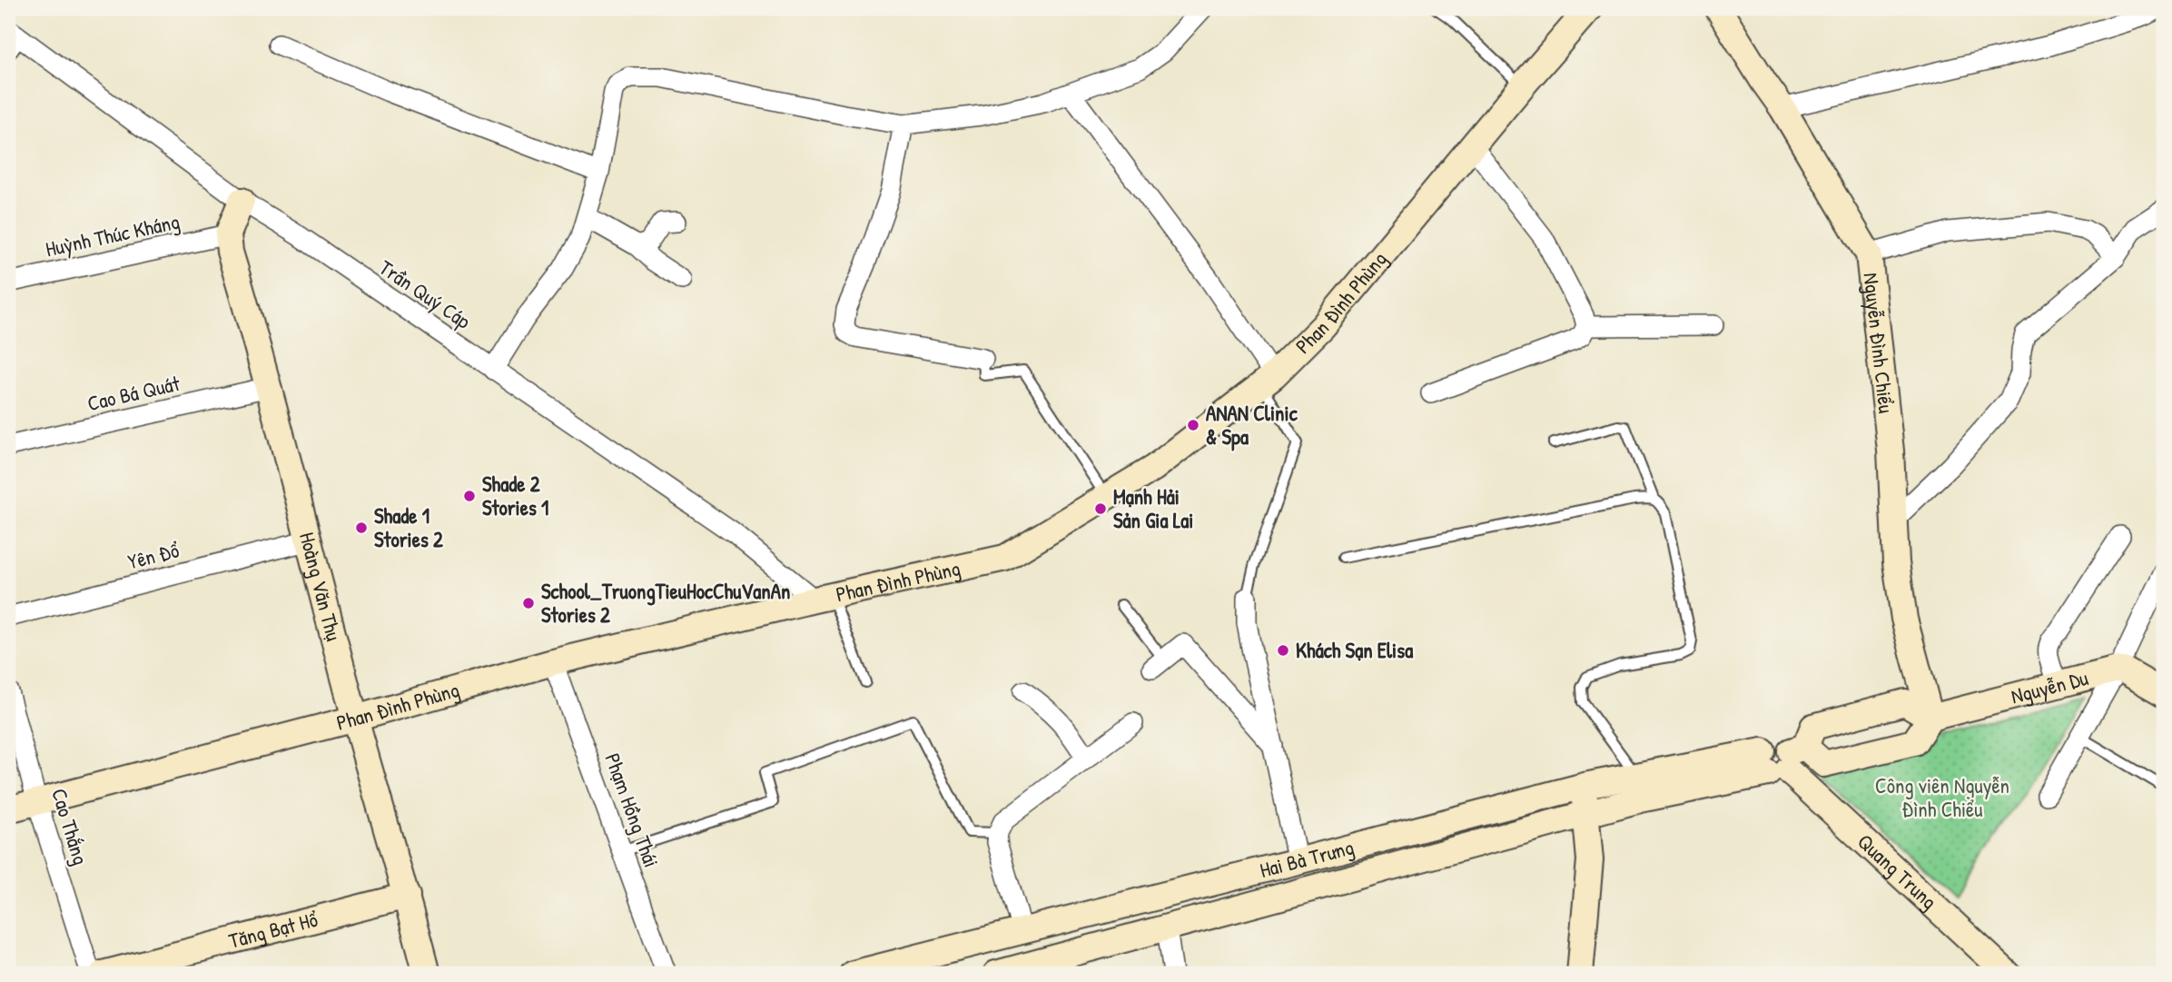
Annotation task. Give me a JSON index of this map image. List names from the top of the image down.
{
  "streets": {
    "street": [
      "Huỳnh Thúc Kháng",
      "Trần Quý Cáp",
      "Phan Đình Phùng",
      "Nguyễn Đình Chiểu",
      "Cao Bá Quát",
      "Yên Đổ",
      "Hoàng Văn Thụ",
      "Nguyễn Du",
      "Phạm Hồng Thái",
      "Cao Thắng",
      "Hai Bà Trưng",
      "Quang Trung",
      "Tăng Bạt Hổ"
    ]
  },
  "crossings": [
    ["Huỳnh Thúc Kháng", "Hoàng Văn Thụ"],
    ["Trần Quý Cáp", "Phan Đình Phùng"],
    ["Phan Đình Phùng", "Hoàng Văn Thụ"],
    ["Phan Đình Phùng", "Phạm Hồng Thái"],
    ["Phan Đình Phùng", "Cao Thắng"],
    ["Nguyễn Đình Chiểu", "Nguyễn Du"],
    ["Cao Bá Quát", "Hoàng Văn Thụ"],
    ["Yên Đổ", "Hoàng Văn Thụ"],
    ["Hoàng Văn Thụ", "Tăng Bạt Hổ"],
    ["Hai Bà Trưng", "Quang Trung"]
  ],
  "parks": ["Công viên Nguyễn Đình Chiểu"],
  "places": [
    "ANAN Clinic & Spa",
    "Shade 2 Stories 1",
    "Mạnh Hải Sản Gia Lai",
    "Shade 1 Stories 2",
    "School_TruongTieuHocChuVanAn Stories 2",
    "Khách Sạn Elisa"
  ]
}
